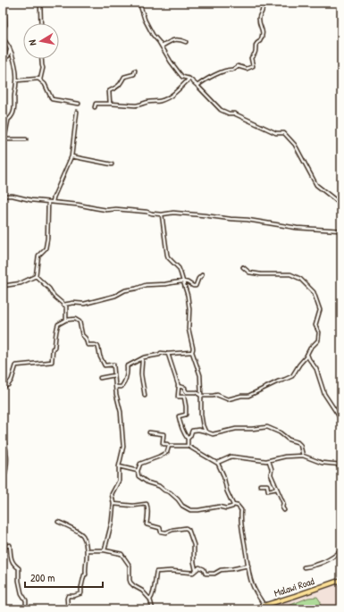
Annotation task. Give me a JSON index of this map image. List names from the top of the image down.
{
  "streets": {
    "main road": ["Malawi Road"]
  },
  "scale_bar": "200 m",
  "north": "left"
}
